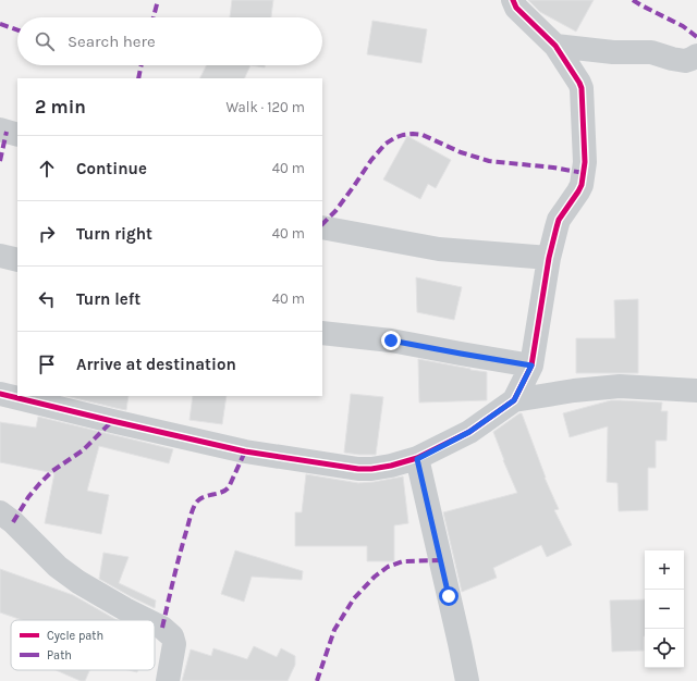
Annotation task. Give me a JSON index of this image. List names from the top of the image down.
{
  "legend": ["Cycle path", "Path"],
  "page": {
    "search": "Search here",
    "heading": ["2 min", "Walk · 120 m"],
    "list": [
      ["Continue", "40 m"],
      ["Turn right", "40 m"],
      ["Turn left", "40 m"],
      "Arrive at destination"
    ],
    "map_buttons": ["+", "−"]
  }
}
